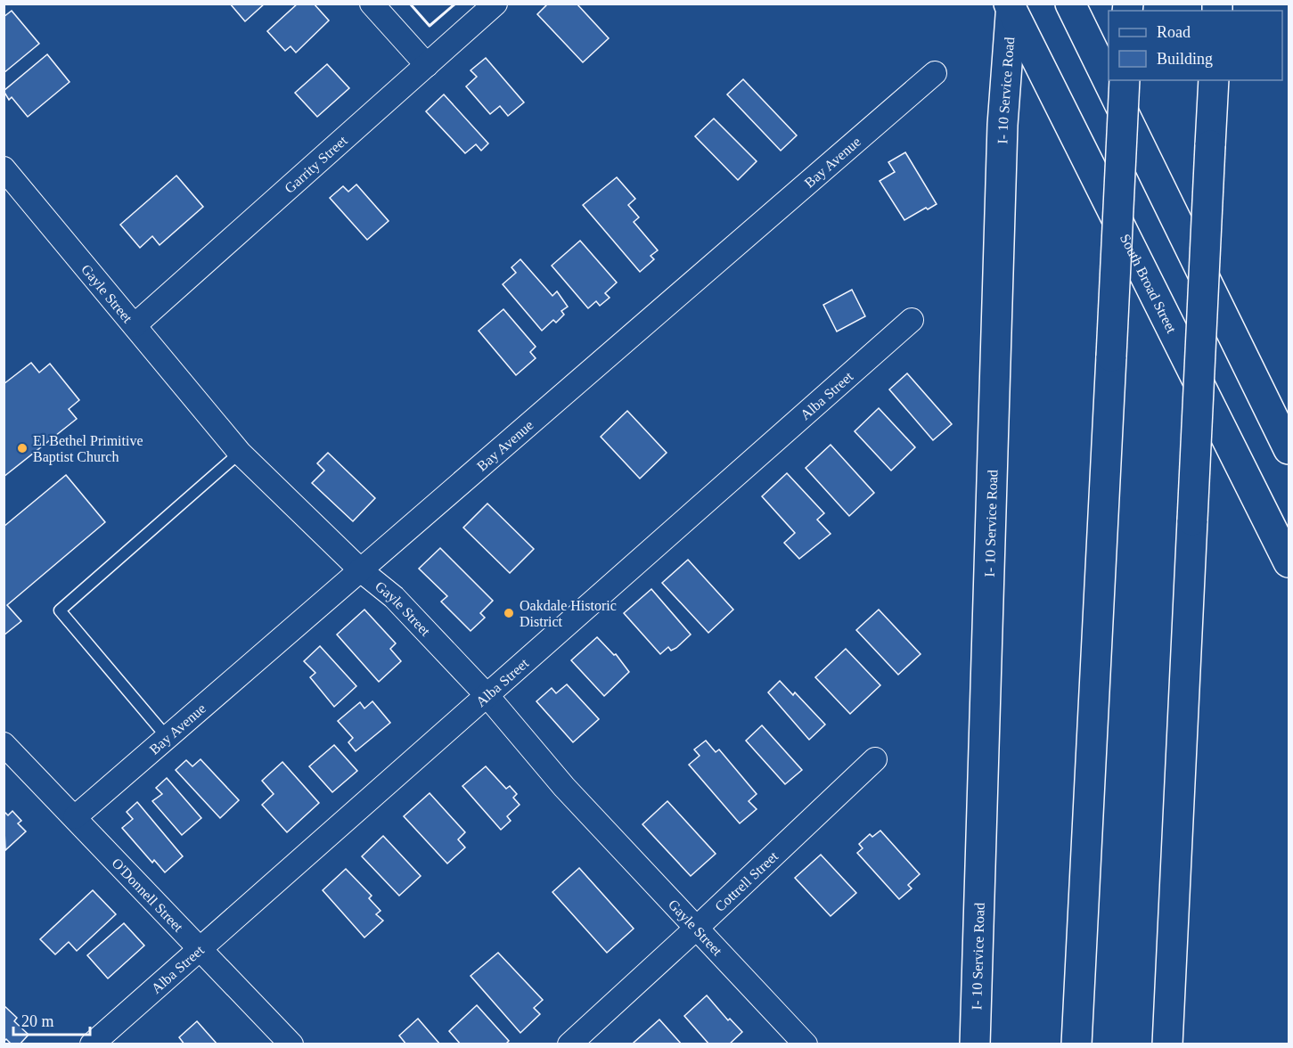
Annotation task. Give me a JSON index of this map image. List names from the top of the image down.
{
  "streets": {
    "main road": ["I- 10 Service Road", "South Broad Street"],
    "street": [
      "Bay Avenue",
      "Garrity Street",
      "Gayle Street",
      "Alba Street",
      "Cottrell Street",
      "O'Donnell Street"
    ]
  },
  "crossings": [
    ["I- 10 Service Road", "South Broad Street"],
    ["Bay Avenue", "Gayle Street"],
    ["Bay Avenue", "O'Donnell Street"],
    ["Garrity Street", "Gayle Street"],
    ["Gayle Street", "Alba Street"],
    ["Gayle Street", "Cottrell Street"],
    ["Alba Street", "O'Donnell Street"]
  ],
  "places": ["El Bethel Primitive Baptist Church", "Oakdale Historic District"],
  "legend": ["Road", "Building"],
  "scale_bar": "20 m"
}
